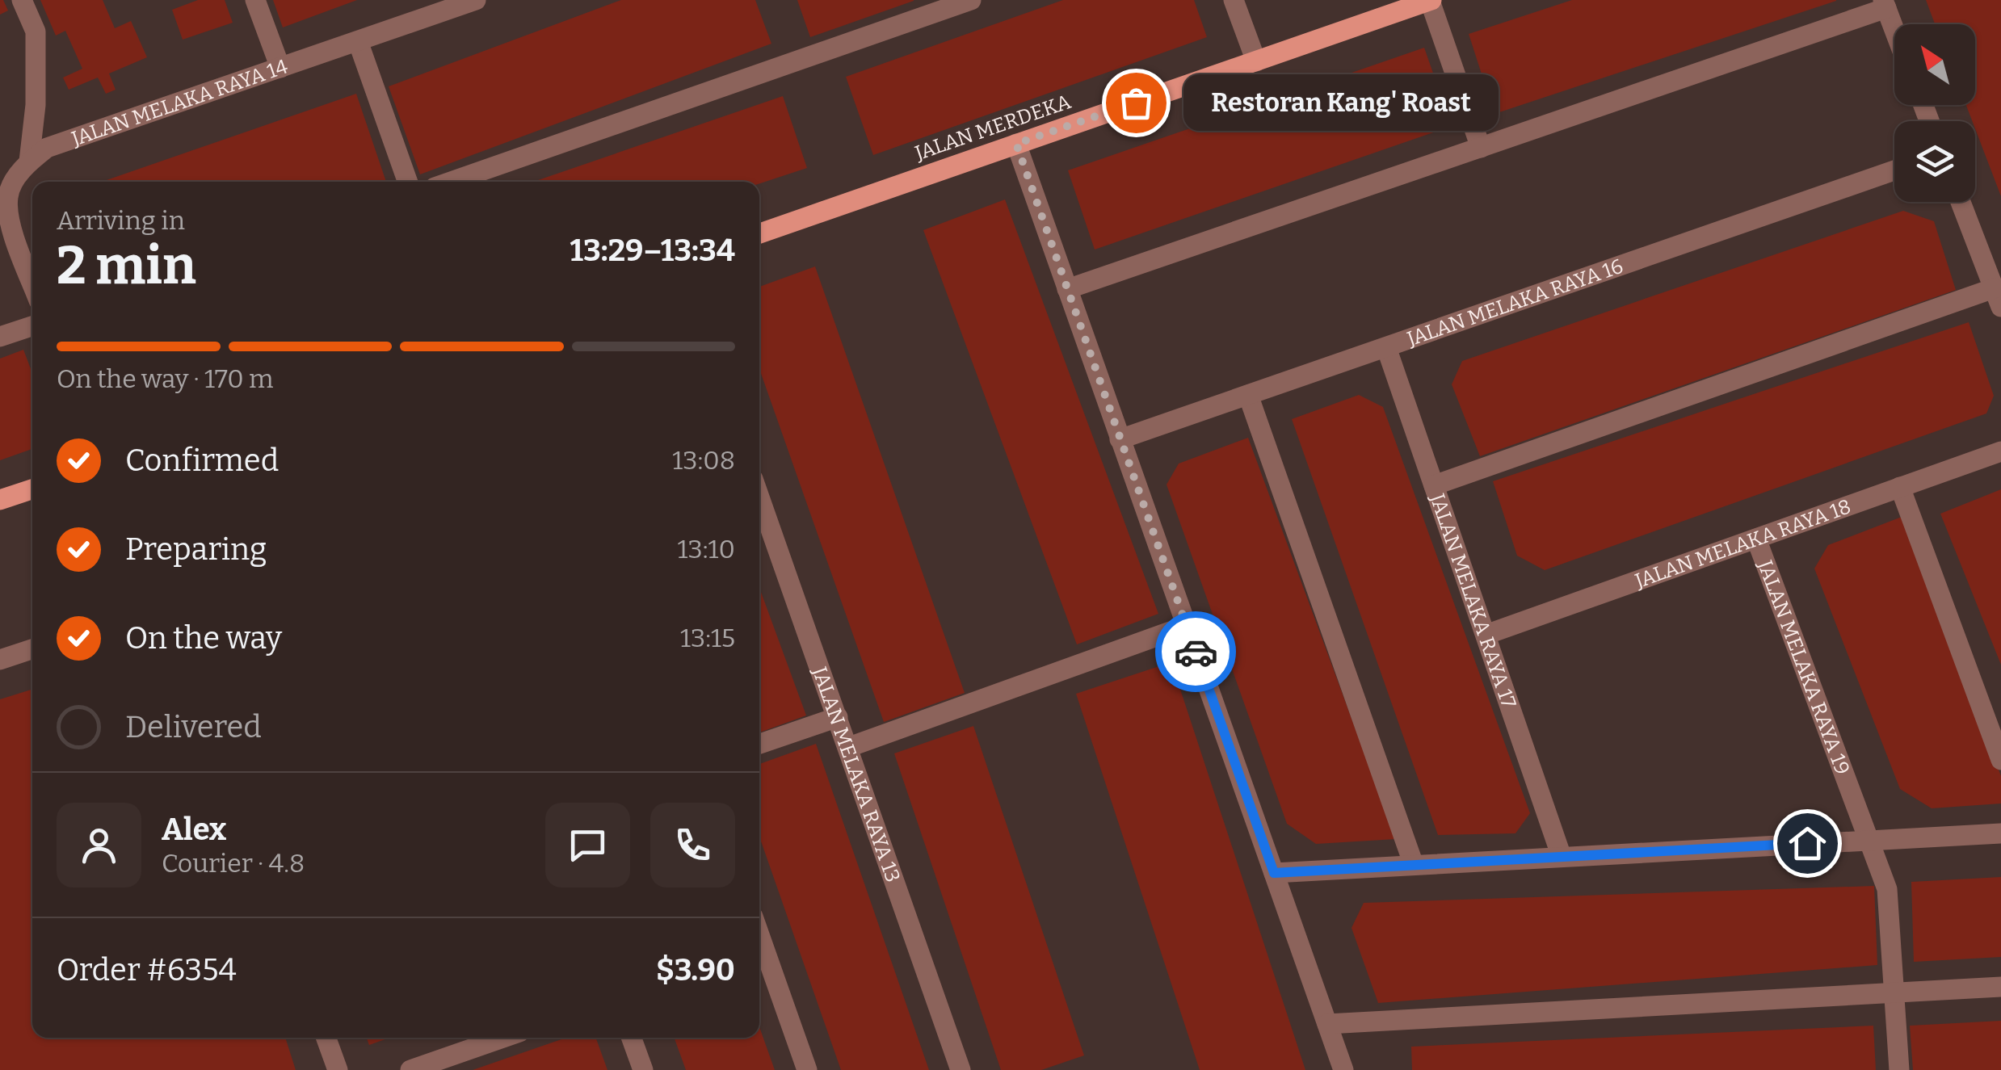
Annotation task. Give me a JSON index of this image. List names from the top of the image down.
{
  "streets": {
    "main road": ["JALAN MERDEKA"],
    "street": [
      "JALAN MELAKA RAYA 14",
      "JALAN MELAKA RAYA 16",
      "JALAN MELAKA RAYA 18",
      "JALAN MELAKA RAYA 17",
      "JALAN MELAKA RAYA 19",
      "JALAN MELAKA RAYA 13"
    ]
  },
  "crossings": [
    ["JALAN MELAKA RAYA 16", "JALAN MELAKA RAYA 17"],
    ["JALAN MELAKA RAYA 18", "JALAN MELAKA RAYA 17"],
    ["JALAN MELAKA RAYA 18", "JALAN MELAKA RAYA 19"]
  ],
  "places": ["Restoran Kang' Roast"],
  "north": "top left",
  "page": {
    "bubble": "Restoran Kang' Roast",
    "heading": ["2 min", "Arriving in", "13:29–13:34"],
    "panel": [
      "Alex",
      "Courier · 4.8",
      "Order #6354",
      "$3.90"
    ],
    "bar": "On the way · 170 m",
    "list": [
      ["Confirmed", "13:08"],
      ["Preparing", "13:10"],
      ["On the way", "13:15"],
      "Delivered"
    ]
  }
}
